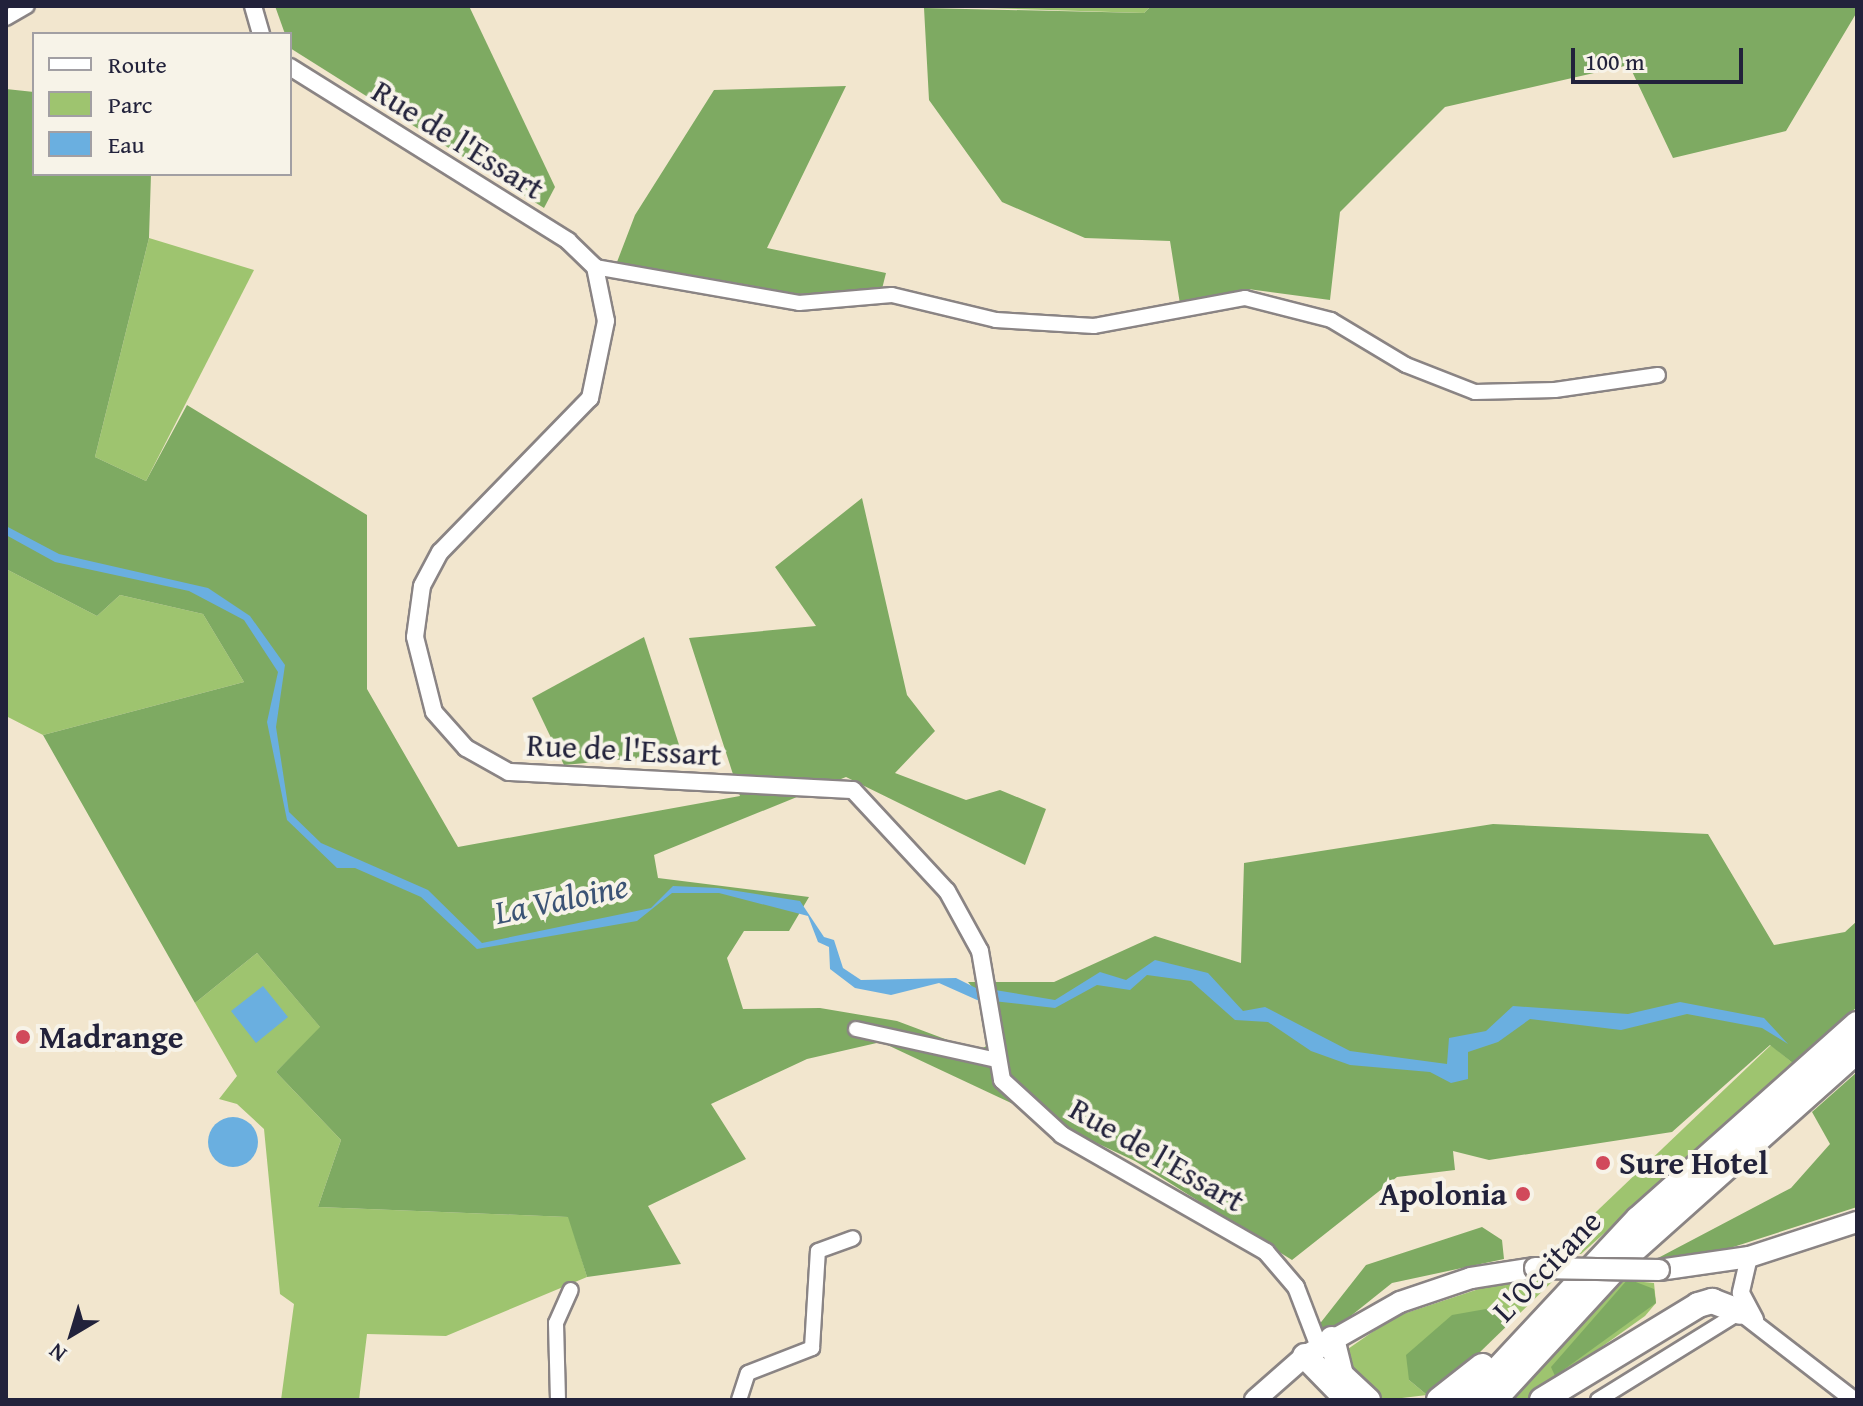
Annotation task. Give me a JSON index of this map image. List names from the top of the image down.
{
  "streets": {
    "highway": ["L'Occitane"],
    "street": ["Rue de l'Essart"]
  },
  "water": ["La Valoine"],
  "places": ["Madrange", "Sure Hotel", "Apolonia"],
  "legend": ["Route", "Parc", "Eau"],
  "scale_bar": "100 m",
  "north": "bottom left"
}
